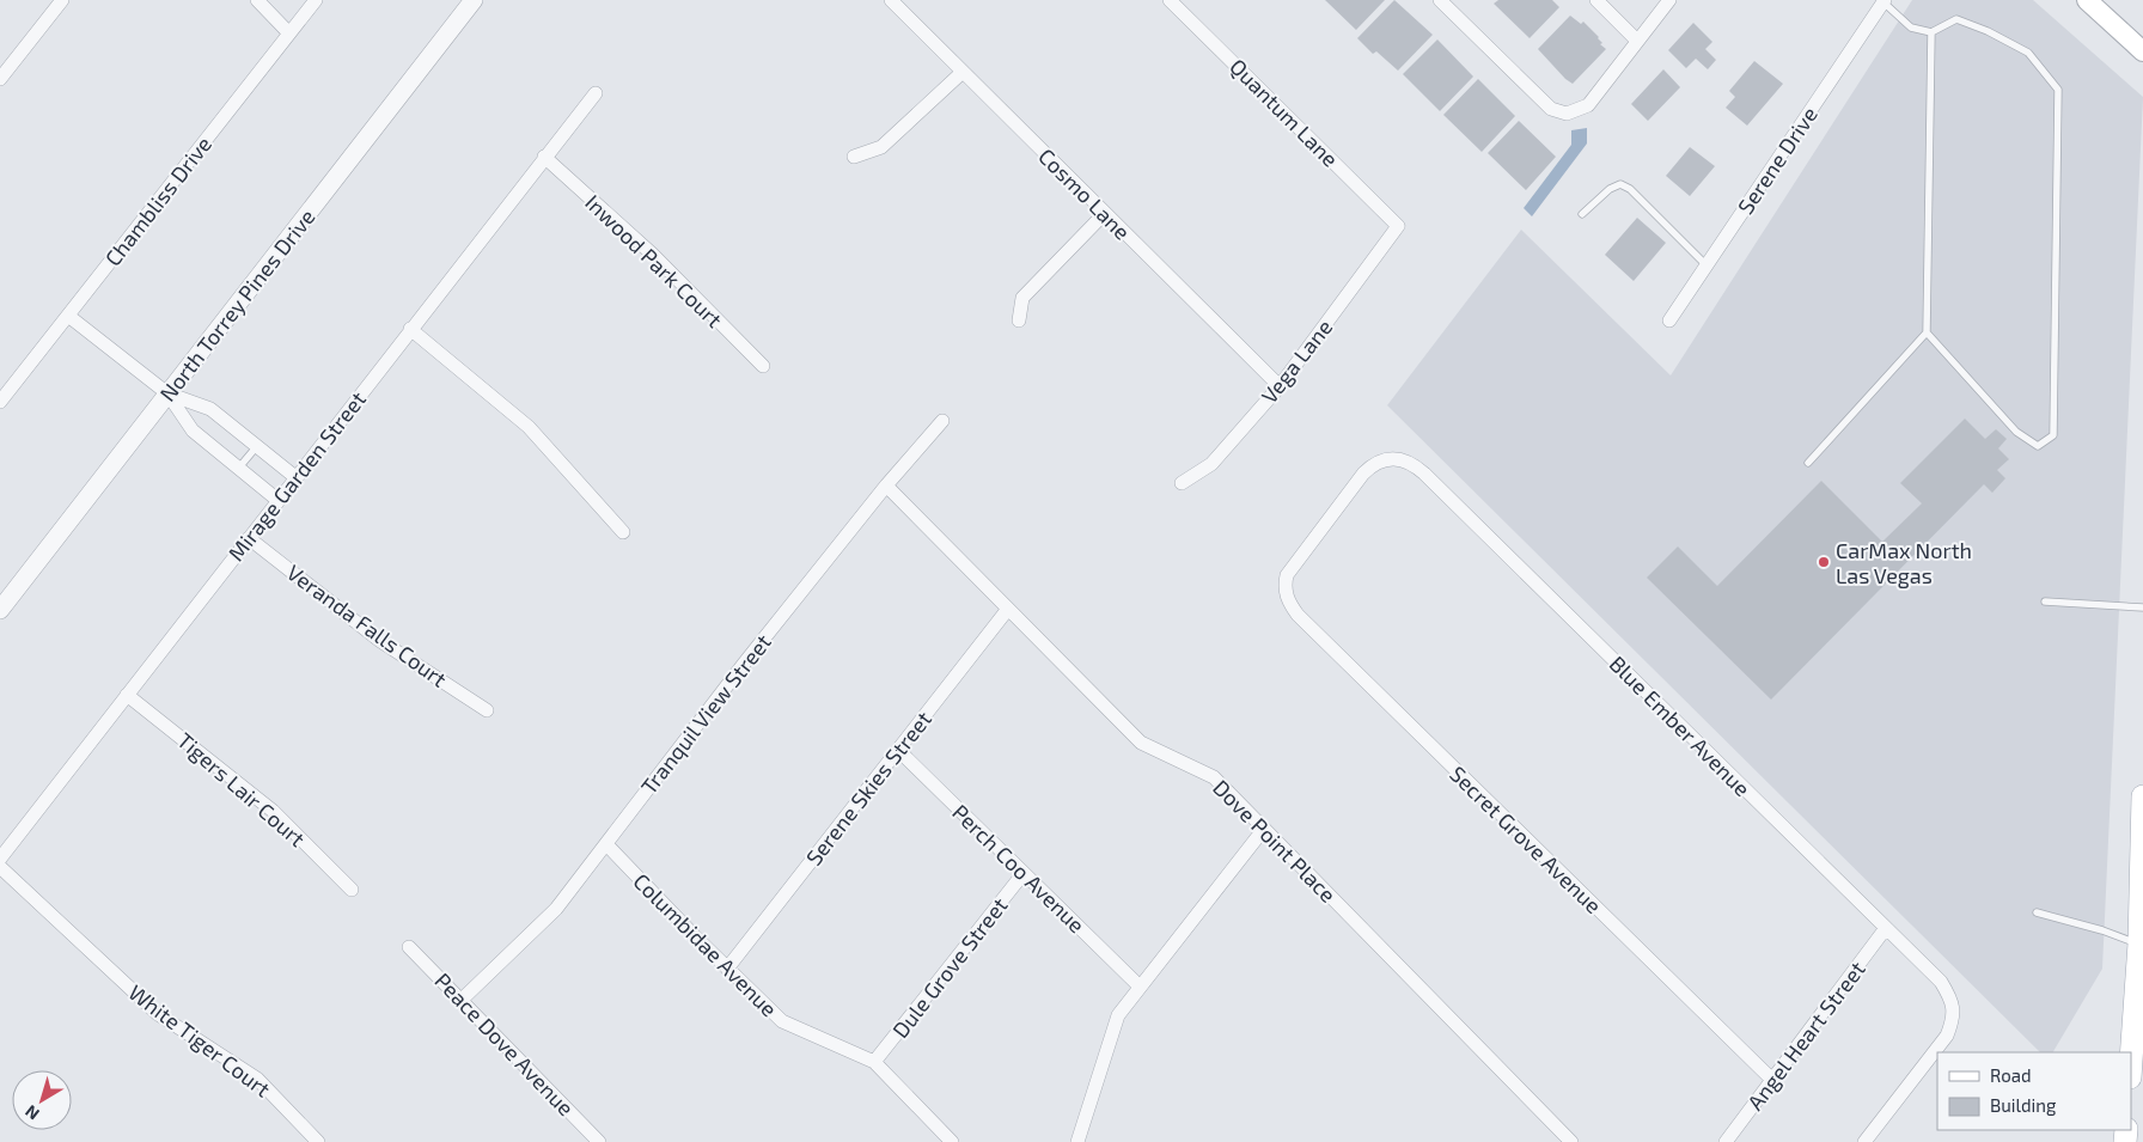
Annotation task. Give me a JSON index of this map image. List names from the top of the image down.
{
  "streets": {
    "street": [
      "Quantum Lane",
      "Serene Drive",
      "Cosmo Lane",
      "Chambliss Drive",
      "Inwood Park Court",
      "North Torrey Pines Drive",
      "Vega Lane",
      "Mirage Garden Street",
      "Veranda Falls Court",
      "Tranquil View Street",
      "Blue Ember Avenue",
      "Serene Skies Street",
      "Tigers Lair Court",
      "Secret Grove Avenue",
      "Dove Point Place",
      "Perch Coo Avenue",
      "Columbidae Avenue",
      "Dule Grove Street",
      "Angel Heart Street",
      "White Tiger Court",
      "Peace Dove Avenue"
    ]
  },
  "crossings": [
    ["Quantum Lane", "Vega Lane"],
    ["Cosmo Lane", "Vega Lane"],
    ["Inwood Park Court", "Mirage Garden Street"],
    ["Mirage Garden Street", "Veranda Falls Court"],
    ["Mirage Garden Street", "Tigers Lair Court"],
    ["Tranquil View Street", "Dove Point Place"],
    ["Tranquil View Street", "Columbidae Avenue"],
    ["Tranquil View Street", "Peace Dove Avenue"],
    ["Blue Ember Avenue", "Secret Grove Avenue"],
    ["Blue Ember Avenue", "Angel Heart Street"],
    ["Serene Skies Street", "Dove Point Place"],
    ["Serene Skies Street", "Perch Coo Avenue"],
    ["Serene Skies Street", "Columbidae Avenue"],
    ["Secret Grove Avenue", "Angel Heart Street"],
    ["Perch Coo Avenue", "Dule Grove Street"],
    ["Columbidae Avenue", "Dule Grove Street"]
  ],
  "places": ["CarMax North Las Vegas"],
  "legend": ["Road", "Building"],
  "north": "bottom left"
}
